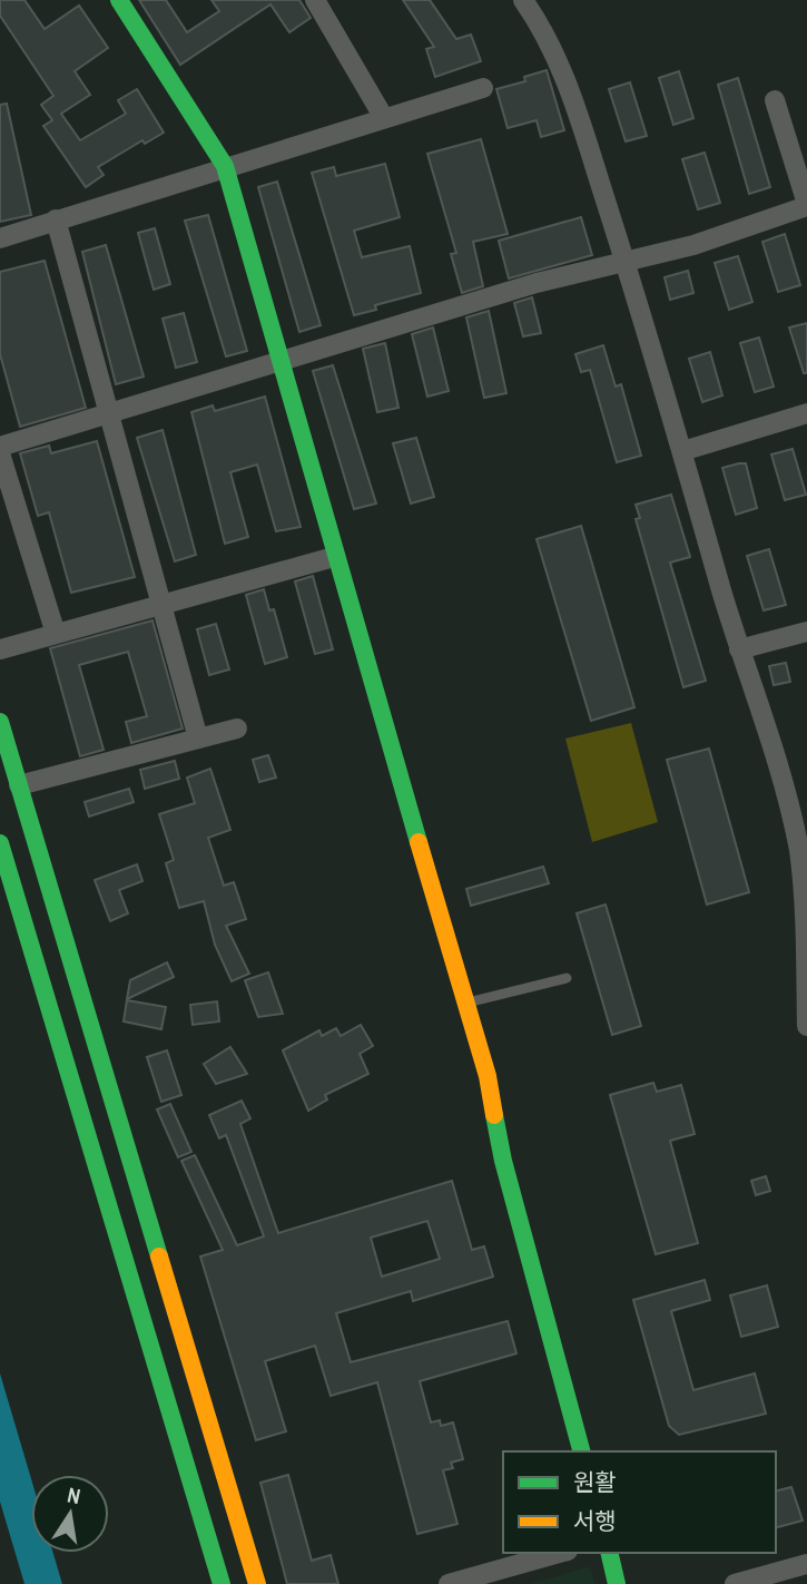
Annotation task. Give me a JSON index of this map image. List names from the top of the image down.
{
  "legend": ["원활", "서행"],
  "north": "top"
}
